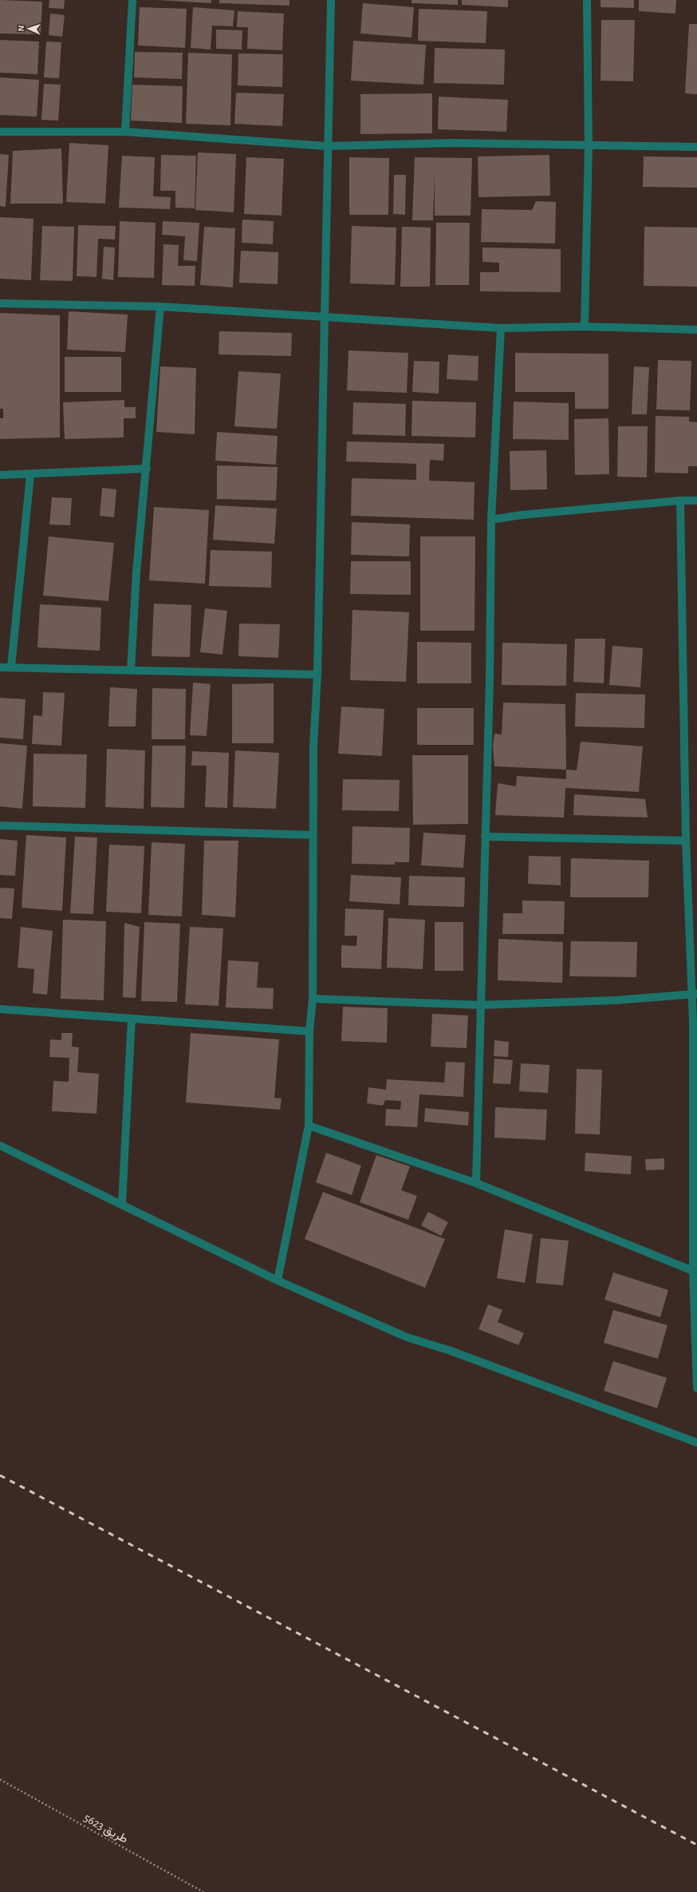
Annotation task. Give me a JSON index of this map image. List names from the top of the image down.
{
  "streets": {
    "path": ["طريق 5623"]
  },
  "north": "left"
}
